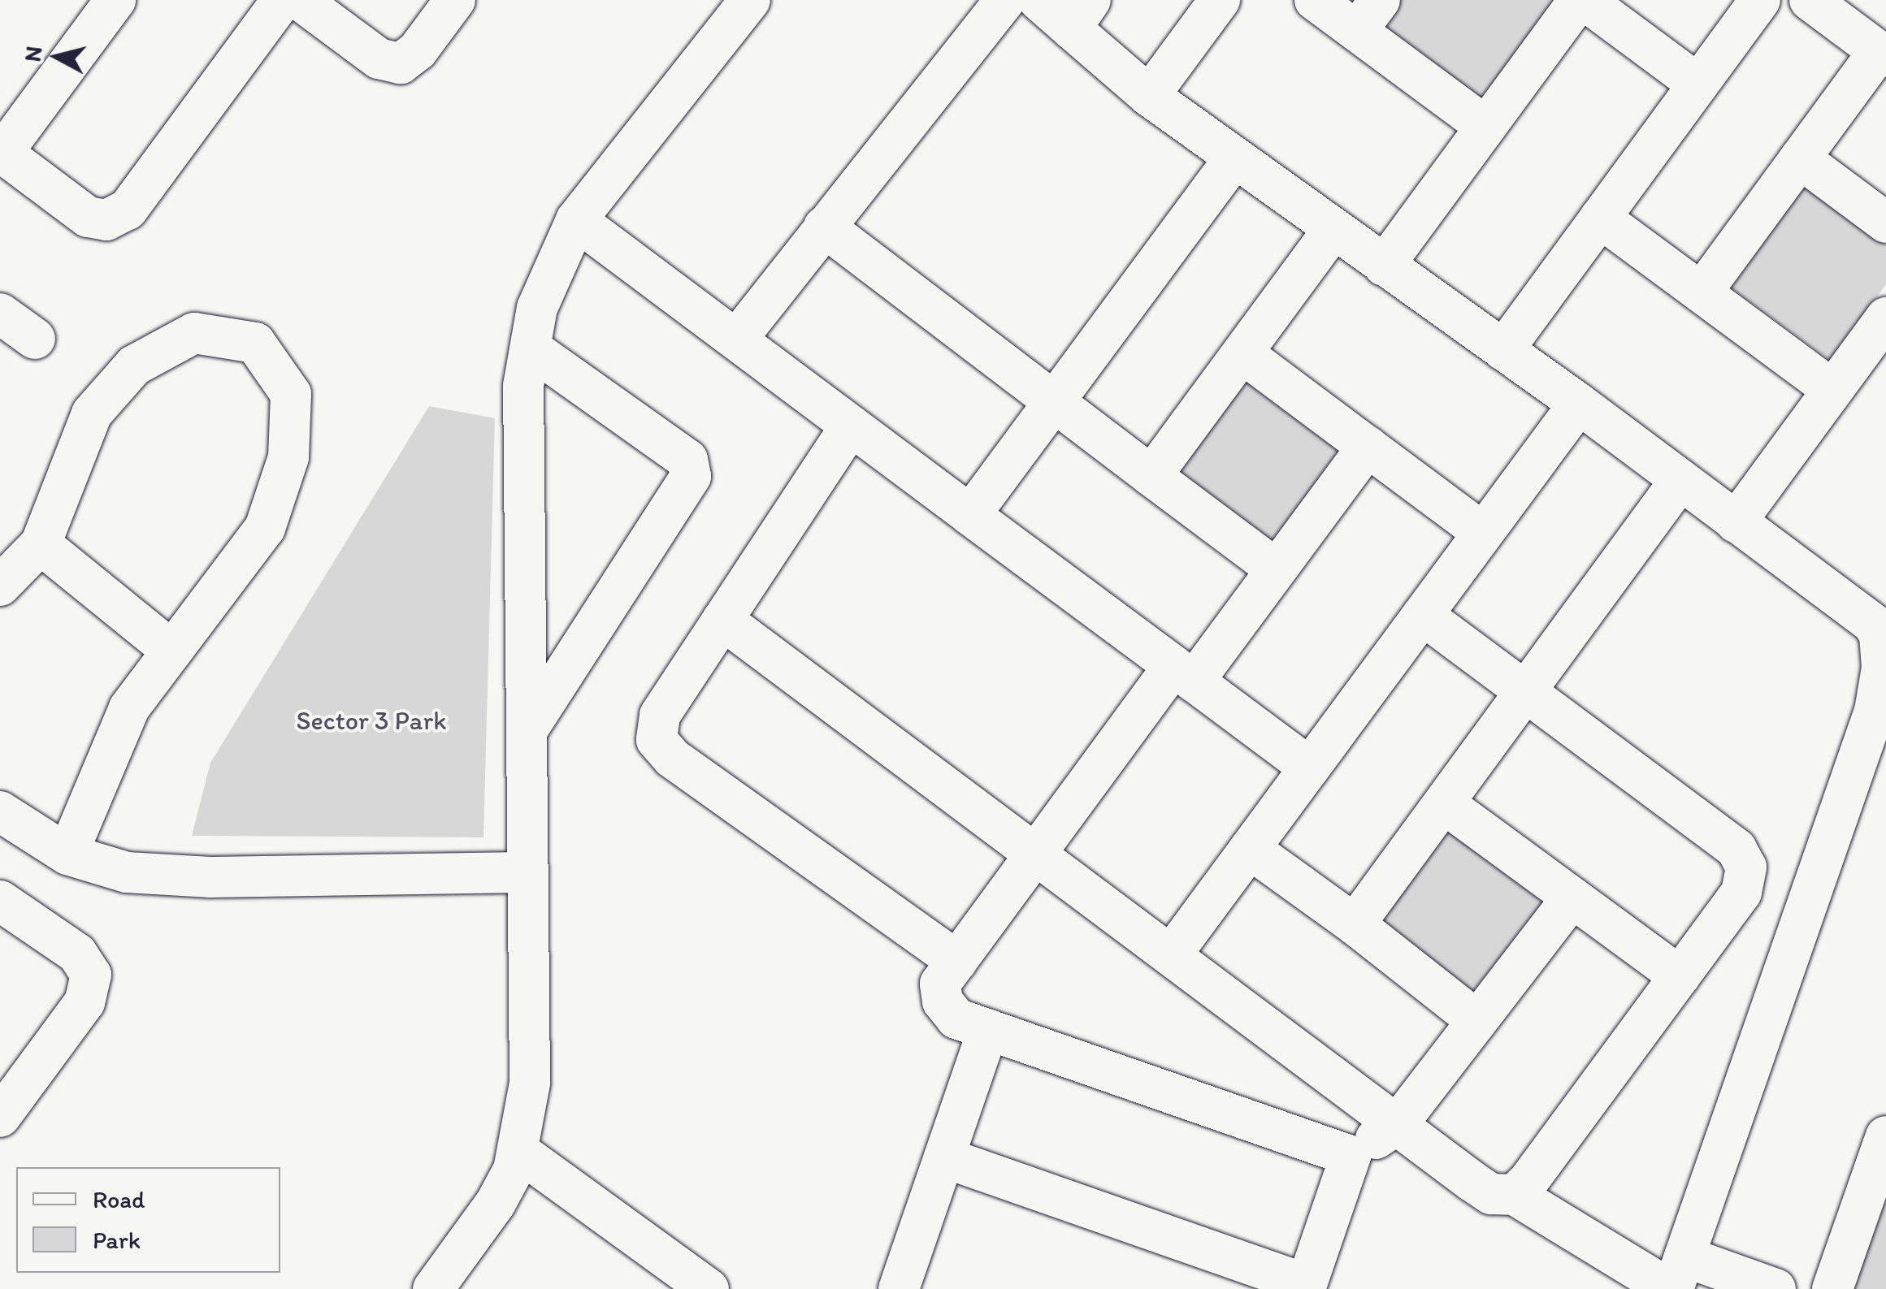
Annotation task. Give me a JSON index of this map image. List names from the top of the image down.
{
  "parks": ["Sector 3 Park"],
  "legend": ["Road", "Park"],
  "north": "left"
}
